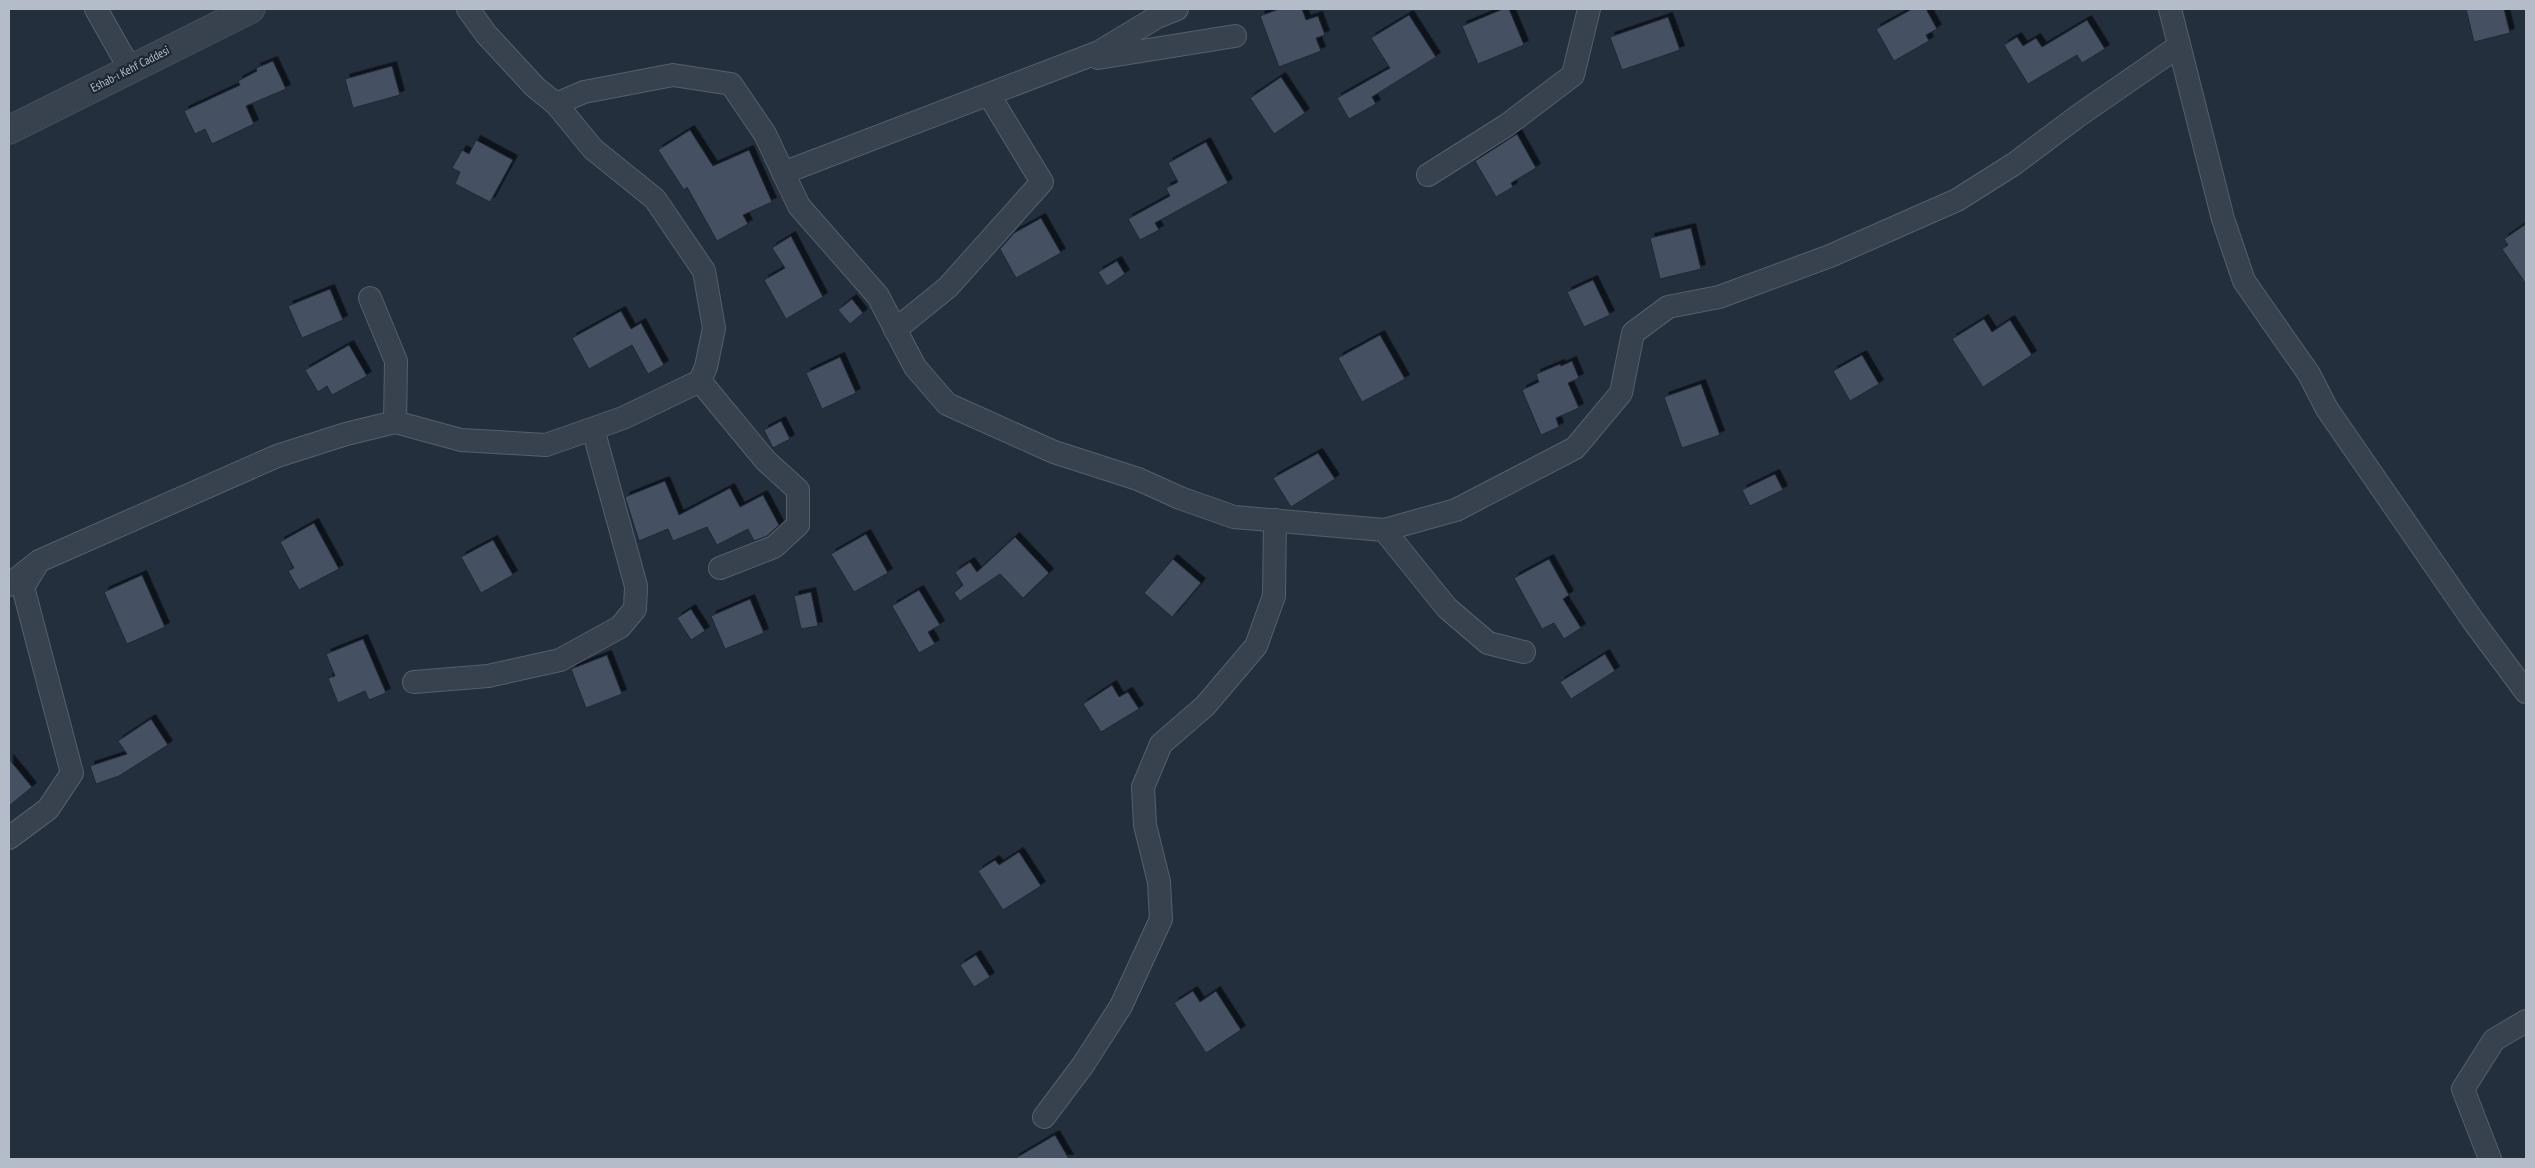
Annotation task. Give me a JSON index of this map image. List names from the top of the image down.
{
  "streets": {
    "street": ["Eshab-ı Kehf Caddesi"]
  }
}
